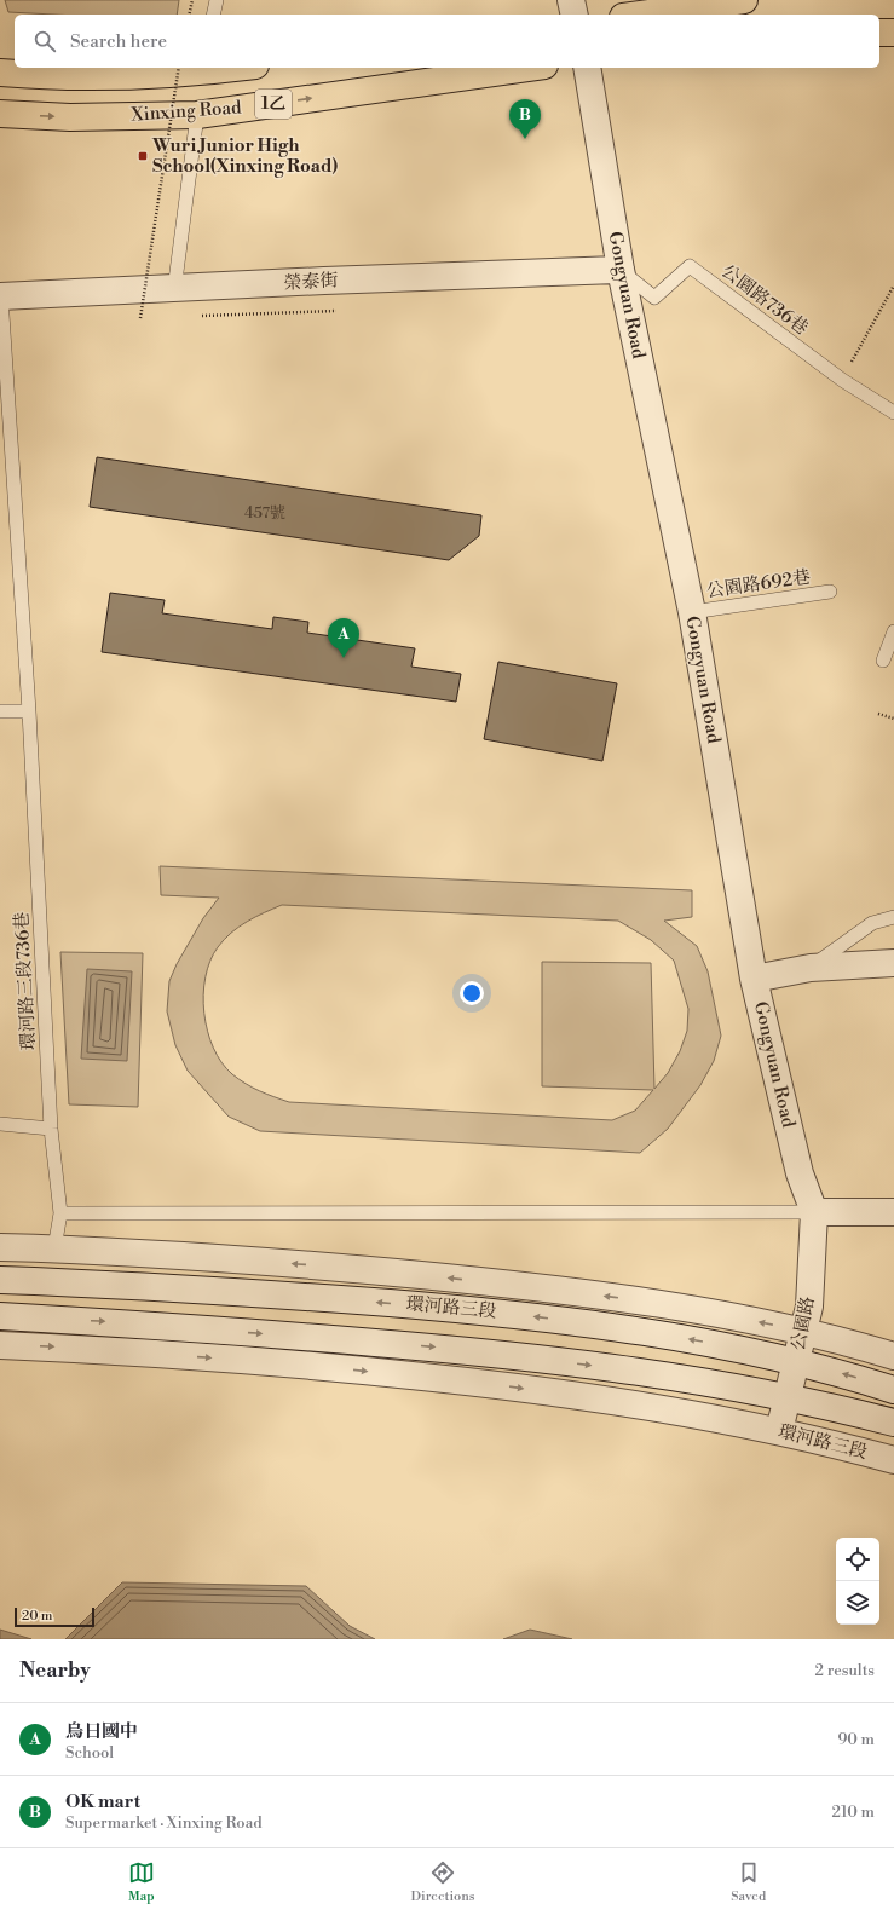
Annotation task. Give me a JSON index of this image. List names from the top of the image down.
{
  "streets": {
    "main road": ["1乙", "Xinxing Road"],
    "street": [
      "榮泰街",
      "Gongyuan Road",
      "環河路三段",
      "公園路"
    ],
    "lane": ["公園路736巷", "公園路692巷", "環河路三段736巷"]
  },
  "crossings": [
    ["榮泰街", "Gongyuan Road"],
    ["榮泰街", "公園路736巷"],
    ["榮泰街", "環河路三段736巷"],
    ["Gongyuan Road", "公園路736巷"],
    ["Gongyuan Road", "公園路692巷"],
    ["Gongyuan Road", "公園路"],
    ["環河路三段736巷", "環河路三段"],
    ["環河路三段", "公園路"]
  ],
  "places": {
    "transit": ["Wuri Junior High School(Xinxing Road)"]
  },
  "house_numbers": ["457號"],
  "scale_bar": "20 m",
  "page": {
    "search": "Search here",
    "pins": ["B", "A"],
    "scale": "20 m",
    "heading": ["Nearby", "2 results"],
    "list": [
      {
        "mark": "A",
        "name": "烏日國中",
        "note": "School",
        "value": "90 m"
      },
      {
        "mark": "B",
        "name": "OK mart",
        "note": "Supermarket · Xinxing Road",
        "value": "210 m"
      }
    ],
    "nav": ["Map", "Directions", "Saved"]
  }
}
